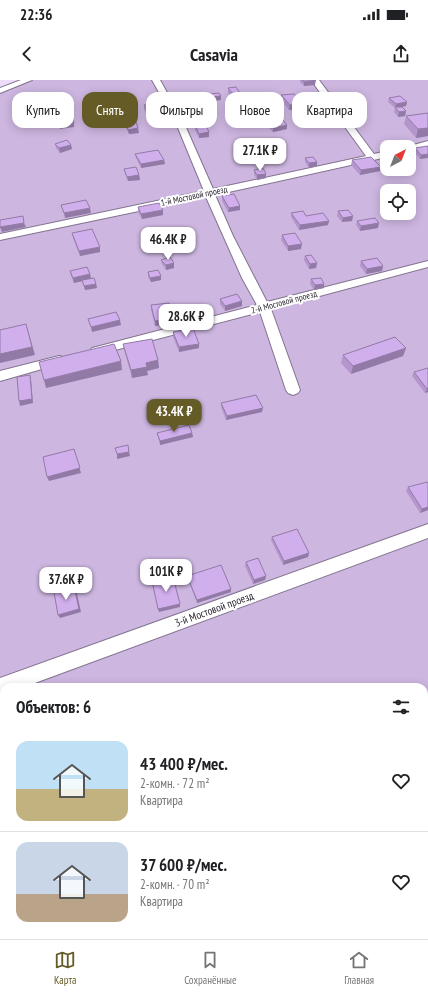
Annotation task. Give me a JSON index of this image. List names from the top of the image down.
{
  "streets": {
    "lane": ["1-й Мостовой проезд", "2-й Мостовой проезд", "3-й Мостовой проезд"]
  },
  "north": "top right",
  "page": {
    "status": "22:36",
    "header": "Casavia",
    "chip": [
      "Купить",
      "Снять",
      "Фильтры",
      "Новое",
      "Квартира"
    ],
    "price": [
      "27.1K ₽",
      "46.4K ₽",
      "28.6K ₽",
      "43.4K ₽",
      "101K ₽",
      "37.6K ₽"
    ],
    "heading": "Объектов: 6",
    "list": [
      {
        "name": "43 400 ₽/мес.",
        "note": "2-комн. · 72 m² · Квартира"
      },
      {
        "name": "37 600 ₽/мес.",
        "note": "2-комн. · 70 m² · Квартира"
      }
    ],
    "tabs": ["Карта", "Сохранённые", "Главная"]
  }
}
